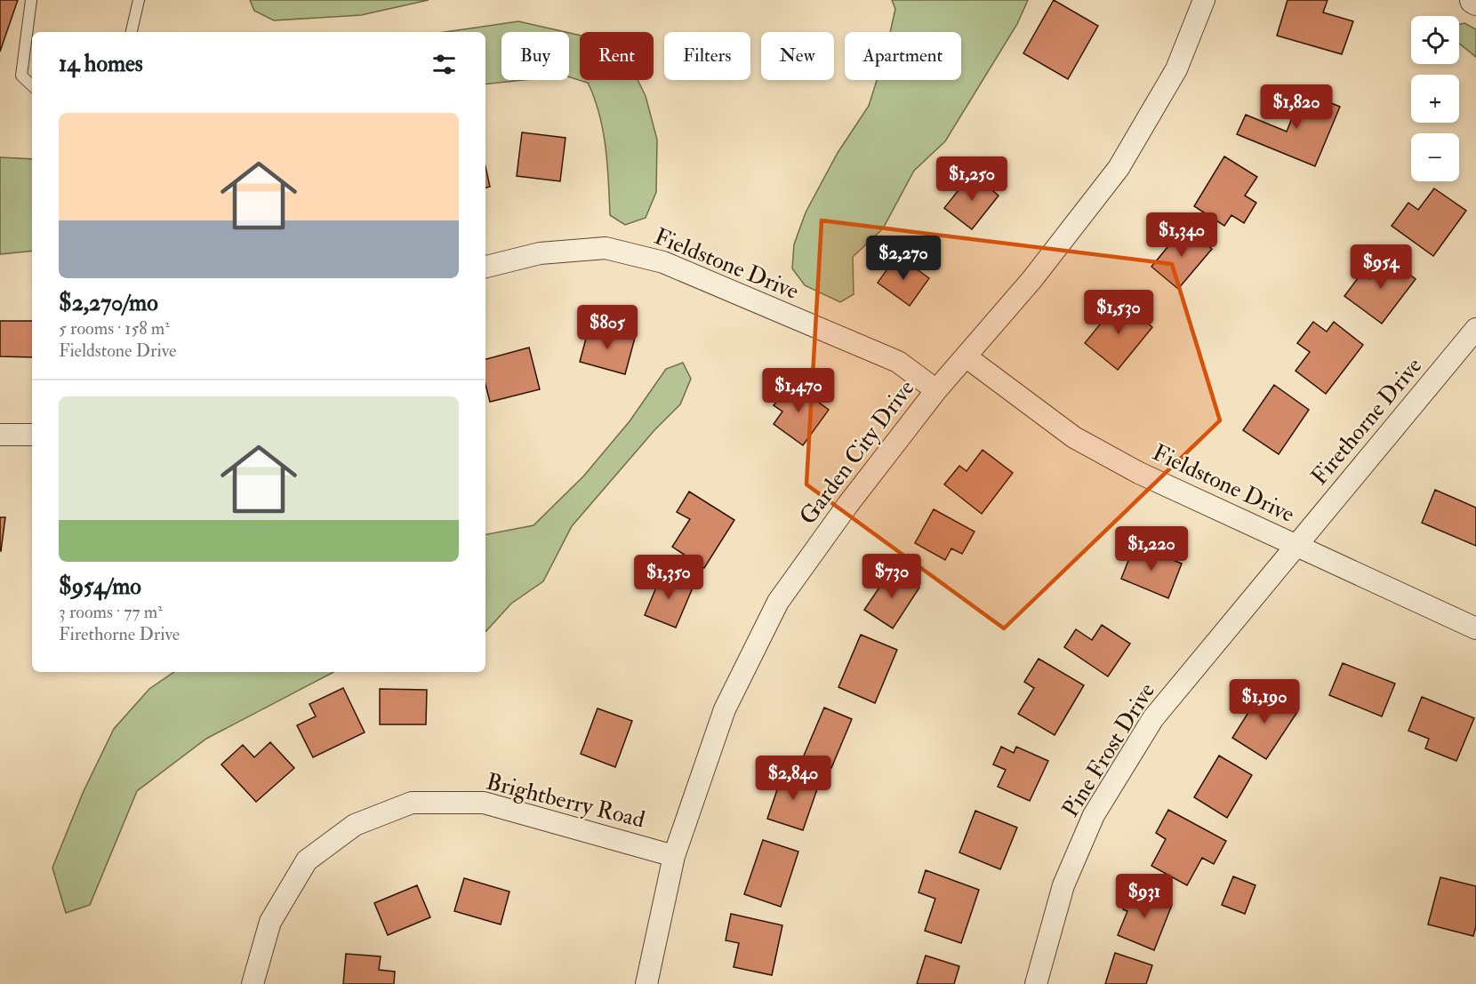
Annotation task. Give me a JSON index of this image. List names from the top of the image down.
{
  "streets": {
    "street": [
      "Fieldstone Drive",
      "Firethorne Drive",
      "Garden City Drive",
      "Pine Frost Drive",
      "Brightberry Road"
    ]
  },
  "crossings": [
    ["Fieldstone Drive", "Firethorne Drive"],
    ["Fieldstone Drive", "Garden City Drive"],
    ["Fieldstone Drive", "Pine Frost Drive"],
    ["Firethorne Drive", "Pine Frost Drive"],
    ["Garden City Drive", "Brightberry Road"]
  ],
  "page": {
    "map_buttons": ["+", "−"],
    "chip": [
      "Buy",
      "Rent",
      "Filters",
      "New",
      "Apartment"
    ],
    "heading": "14 homes",
    "price": [
      "$1,820",
      "$1,250",
      "$1,340",
      "$2,270",
      "$954",
      "$1,530",
      "$805",
      "$1,470",
      "$1,220",
      "$730",
      "$1,350",
      "$1,190",
      "$2,840",
      "$931"
    ],
    "list": [
      {
        "name": "$2,270/mo",
        "note": "5 rooms · 158 m² · Fieldstone Drive"
      },
      {
        "name": "$954/mo",
        "note": "3 rooms · 77 m² · Firethorne Drive"
      }
    ]
  }
}
